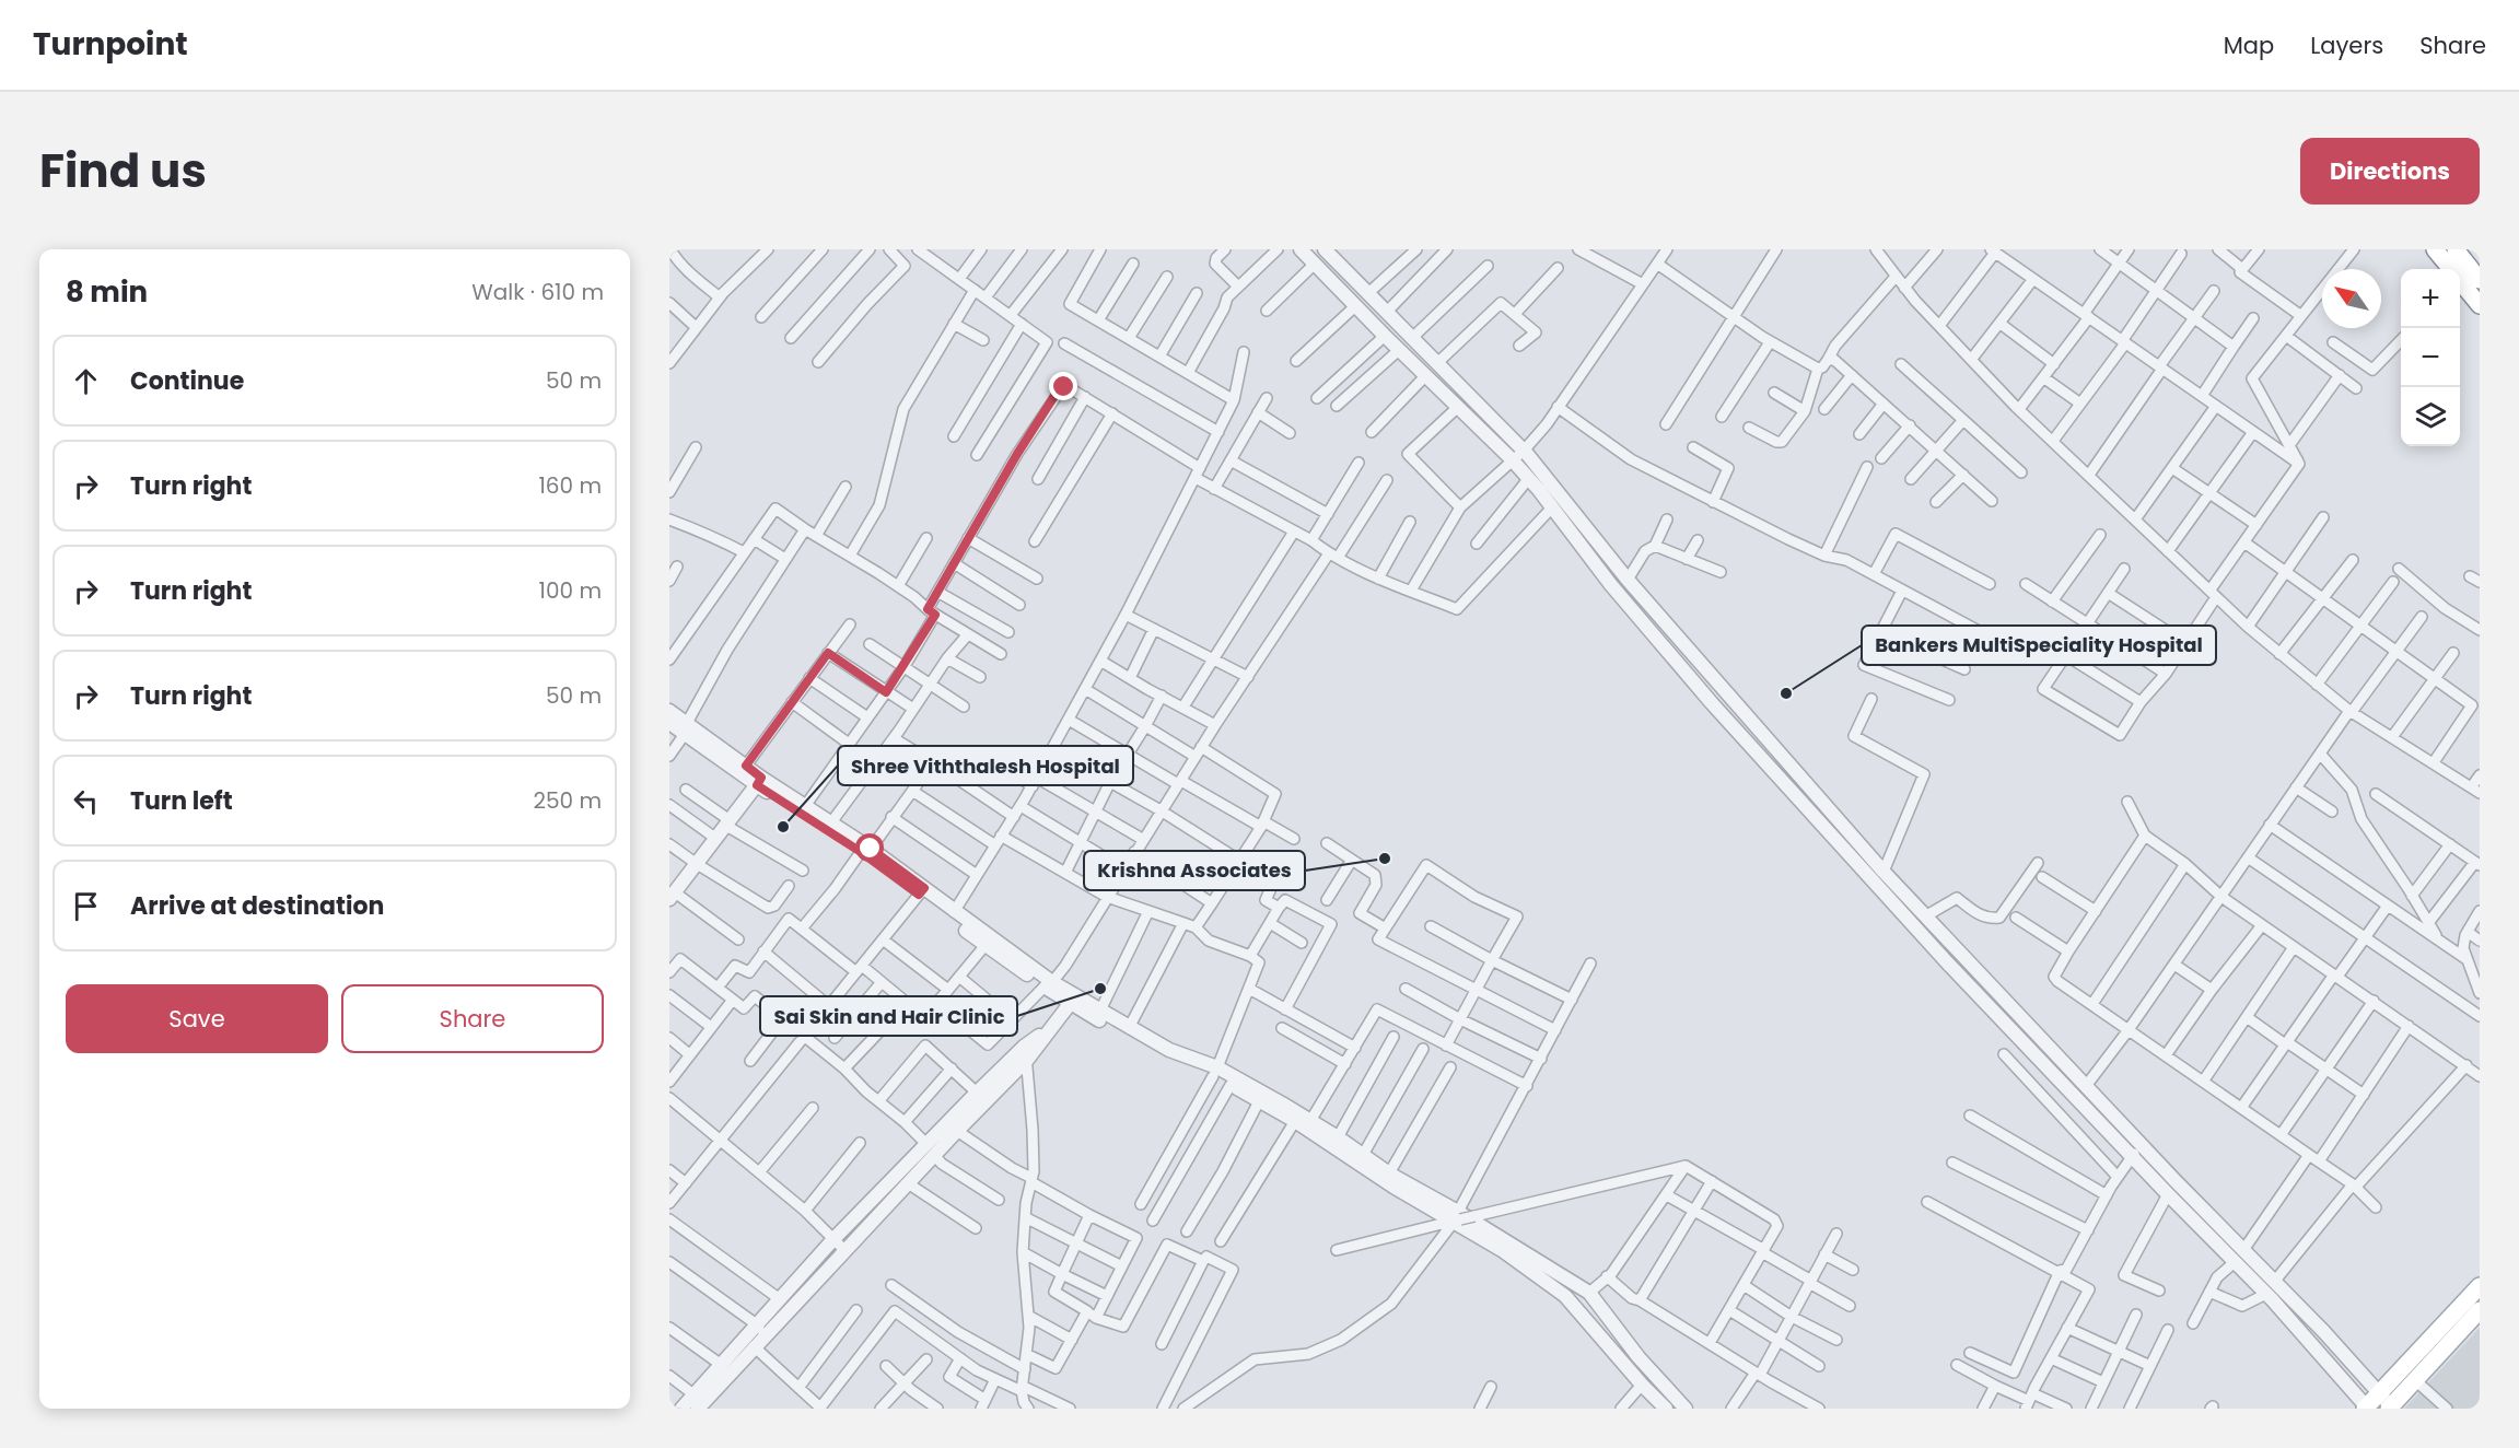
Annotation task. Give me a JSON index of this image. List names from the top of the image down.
{
  "places": [
    "Bankers MultiSpeciality Hospital",
    "Shree Viththalesh Hospital",
    "Krishna Associates",
    "Sai Skin and Hair Clinic"
  ],
  "north": "top left",
  "page": {
    "header": "Turnpoint",
    "nav": ["Map", "Layers", "Share"],
    "title": "Find us",
    "buttons": [
      "Directions",
      ["Save", "Share"]
    ],
    "heading": ["8 min", "Walk · 610 m"],
    "map_buttons": ["+", "−"],
    "list": [
      ["Continue", "50 m"],
      ["Turn right", "160 m"],
      ["Turn right", "100 m"],
      ["Turn right", "50 m"],
      ["Turn left", "250 m"],
      "Arrive at destination"
    ]
  }
}
